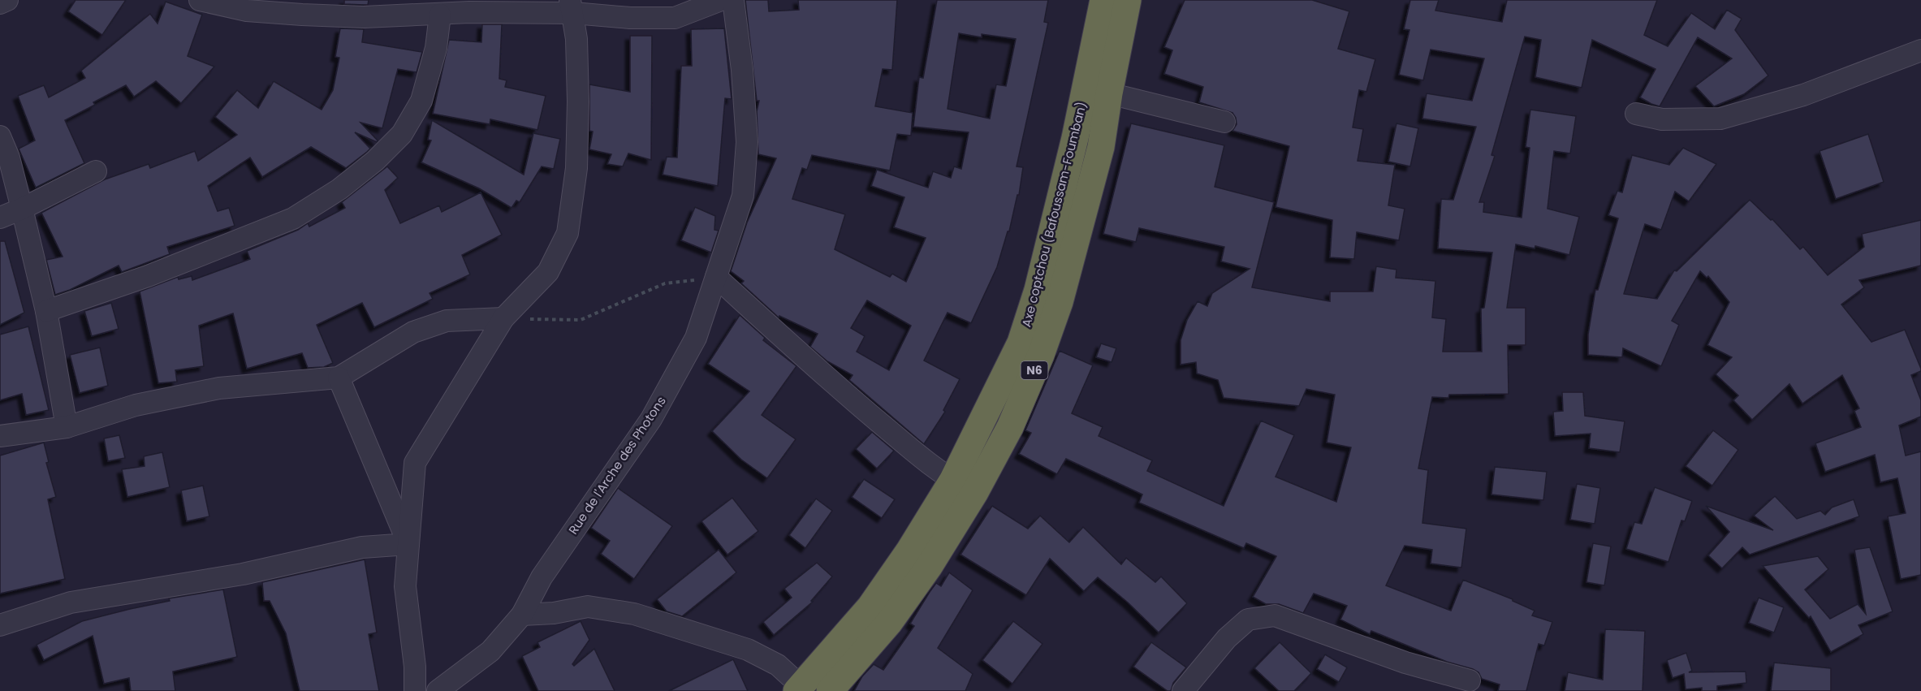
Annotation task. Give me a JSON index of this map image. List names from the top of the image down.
{
  "streets": {
    "highway": ["Axe coptchou (Bafoussam-Foumban)", "N6"],
    "street": ["Rue de l'Arche des Photons"]
  }
}
